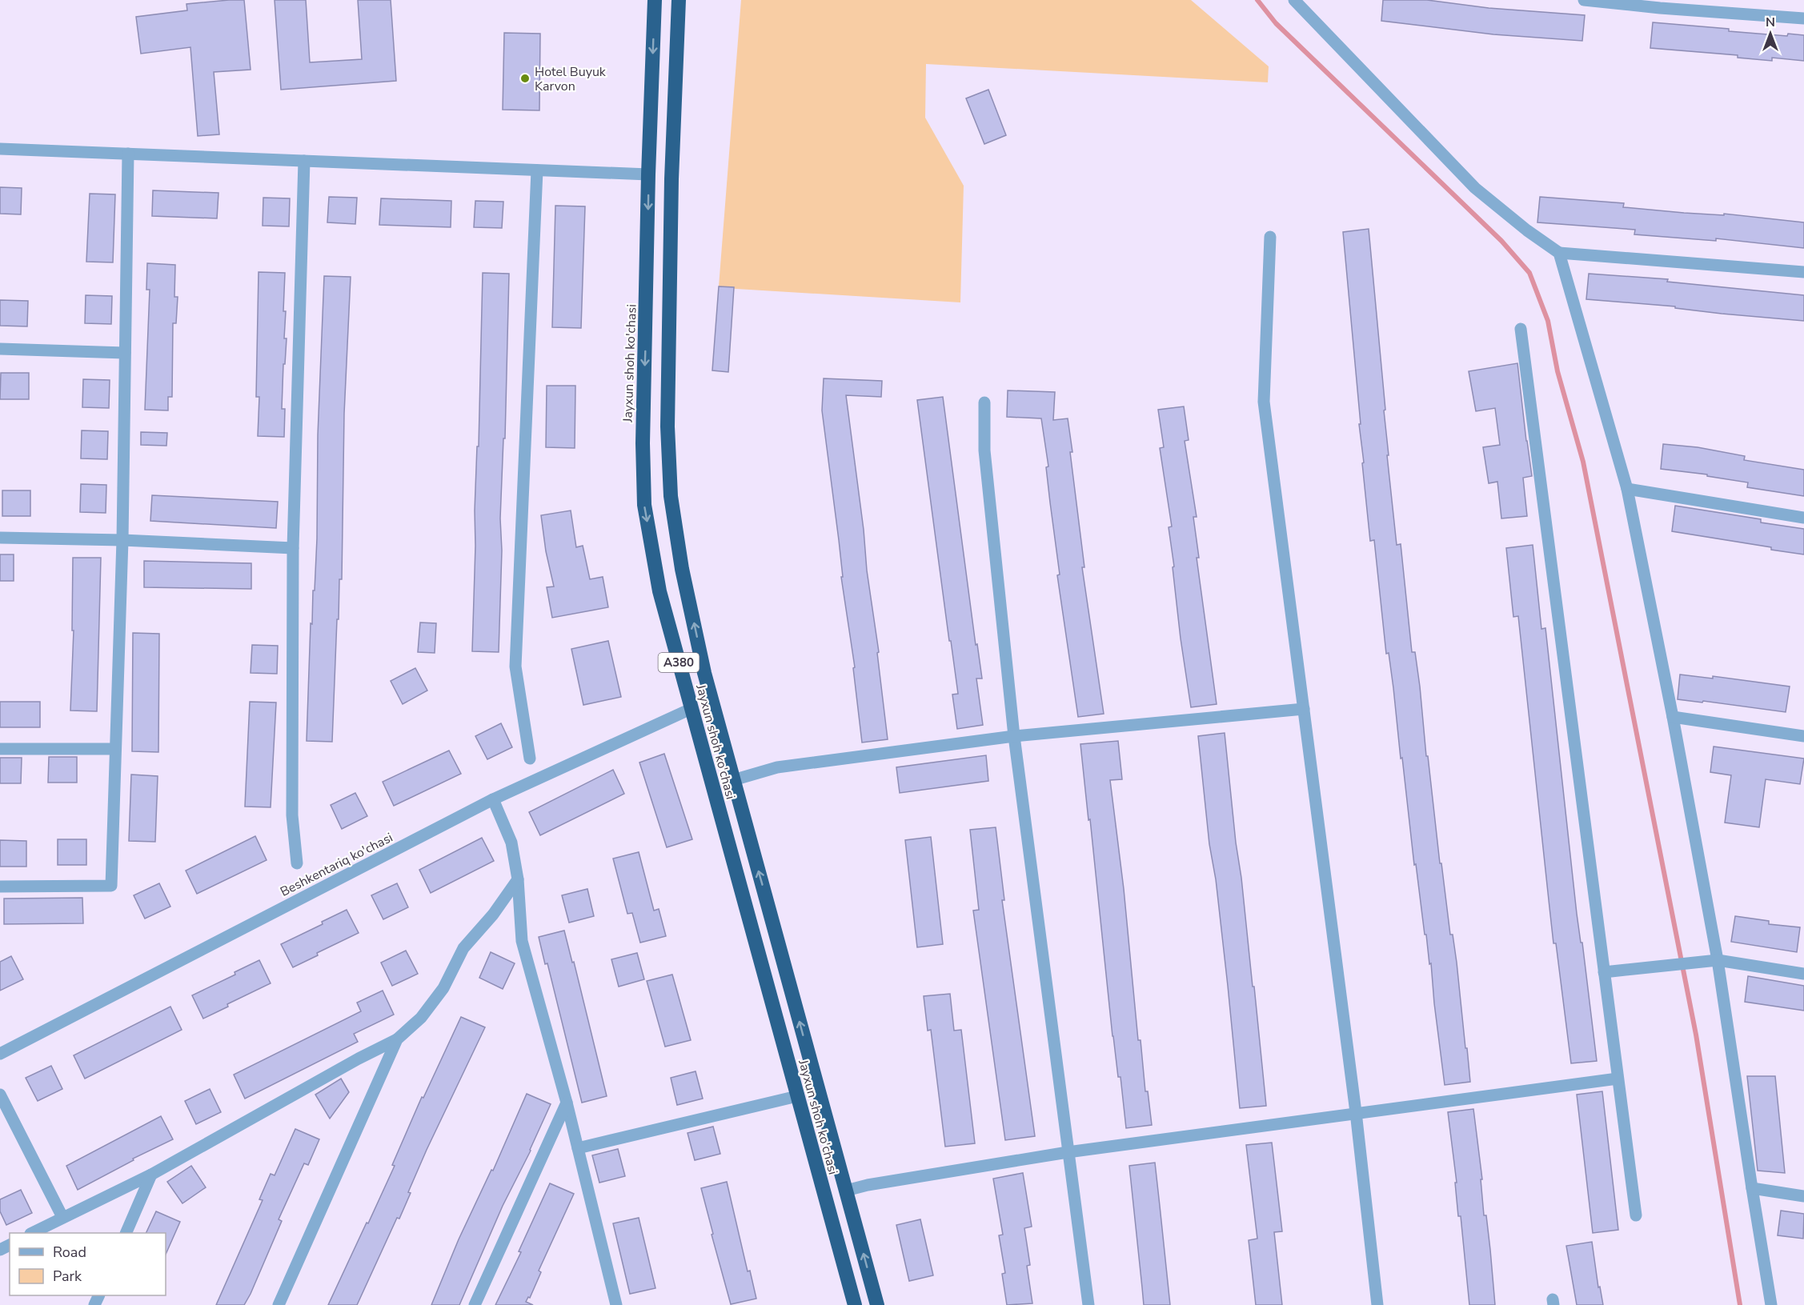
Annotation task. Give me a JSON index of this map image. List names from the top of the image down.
{
  "streets": {
    "highway": ["Jayxun shoh ko'chasi", "A380"],
    "street": ["Beshkentariq ko'chasi"]
  },
  "crossings": [
    ["Jayxun shoh ko'chasi", "Beshkentariq ko'chasi"]
  ],
  "places": ["Hotel Buyuk Karvon"],
  "legend": ["Road", "Park"],
  "north": "top"
}
